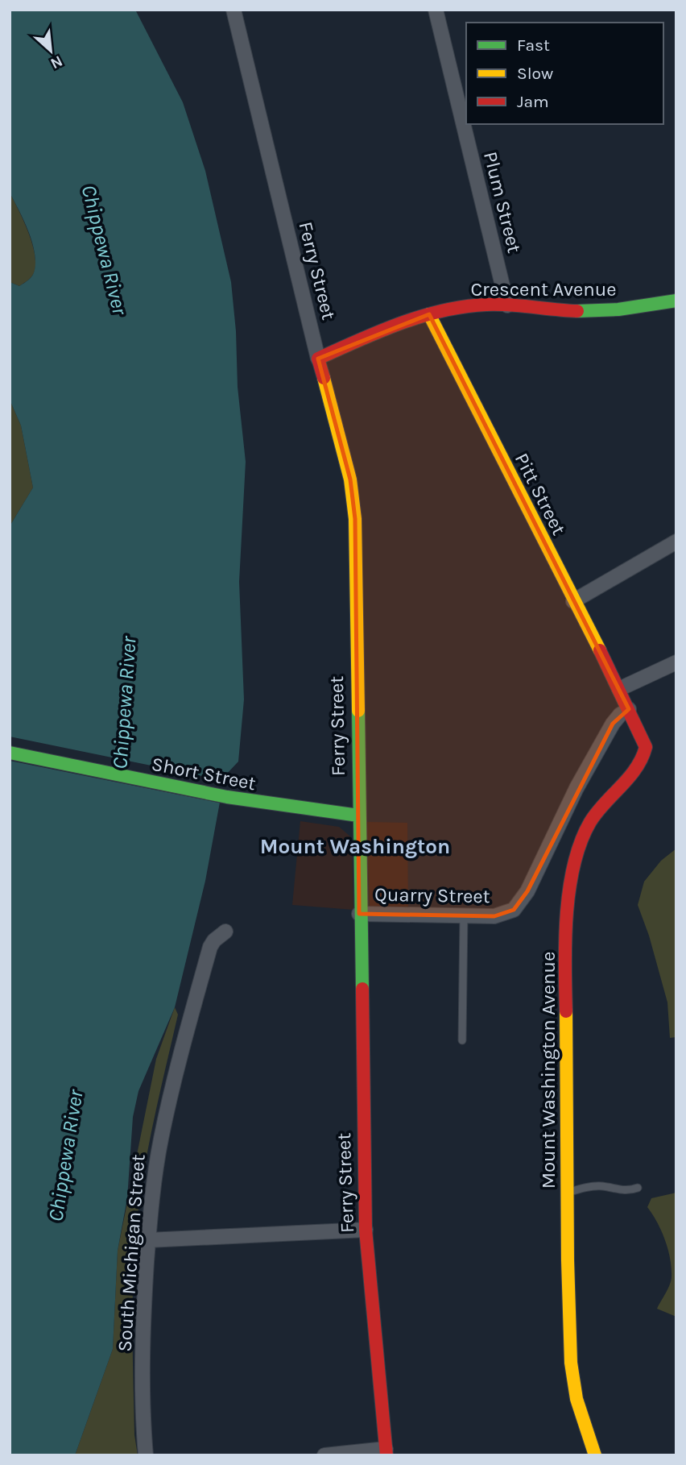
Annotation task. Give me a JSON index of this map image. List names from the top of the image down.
{
  "streets": {
    "street": [
      "Plum Street",
      "Ferry Street",
      "Crescent Avenue",
      "Pitt Street",
      "Short Street",
      "Quarry Street",
      "Mount Washington Avenue",
      "South Michigan Street"
    ]
  },
  "crossings": [
    ["Plum Street", "Crescent Avenue"],
    ["Ferry Street", "Crescent Avenue"],
    ["Ferry Street", "Short Street"],
    ["Ferry Street", "Quarry Street"],
    ["Crescent Avenue", "Pitt Street"],
    ["Pitt Street", "Mount Washington Avenue"],
    ["Quarry Street", "Mount Washington Avenue"]
  ],
  "districts": ["Mount Washington"],
  "water": ["Chippewa River"],
  "legend": ["Fast", "Slow", "Jam"],
  "north": "bottom right"
}
